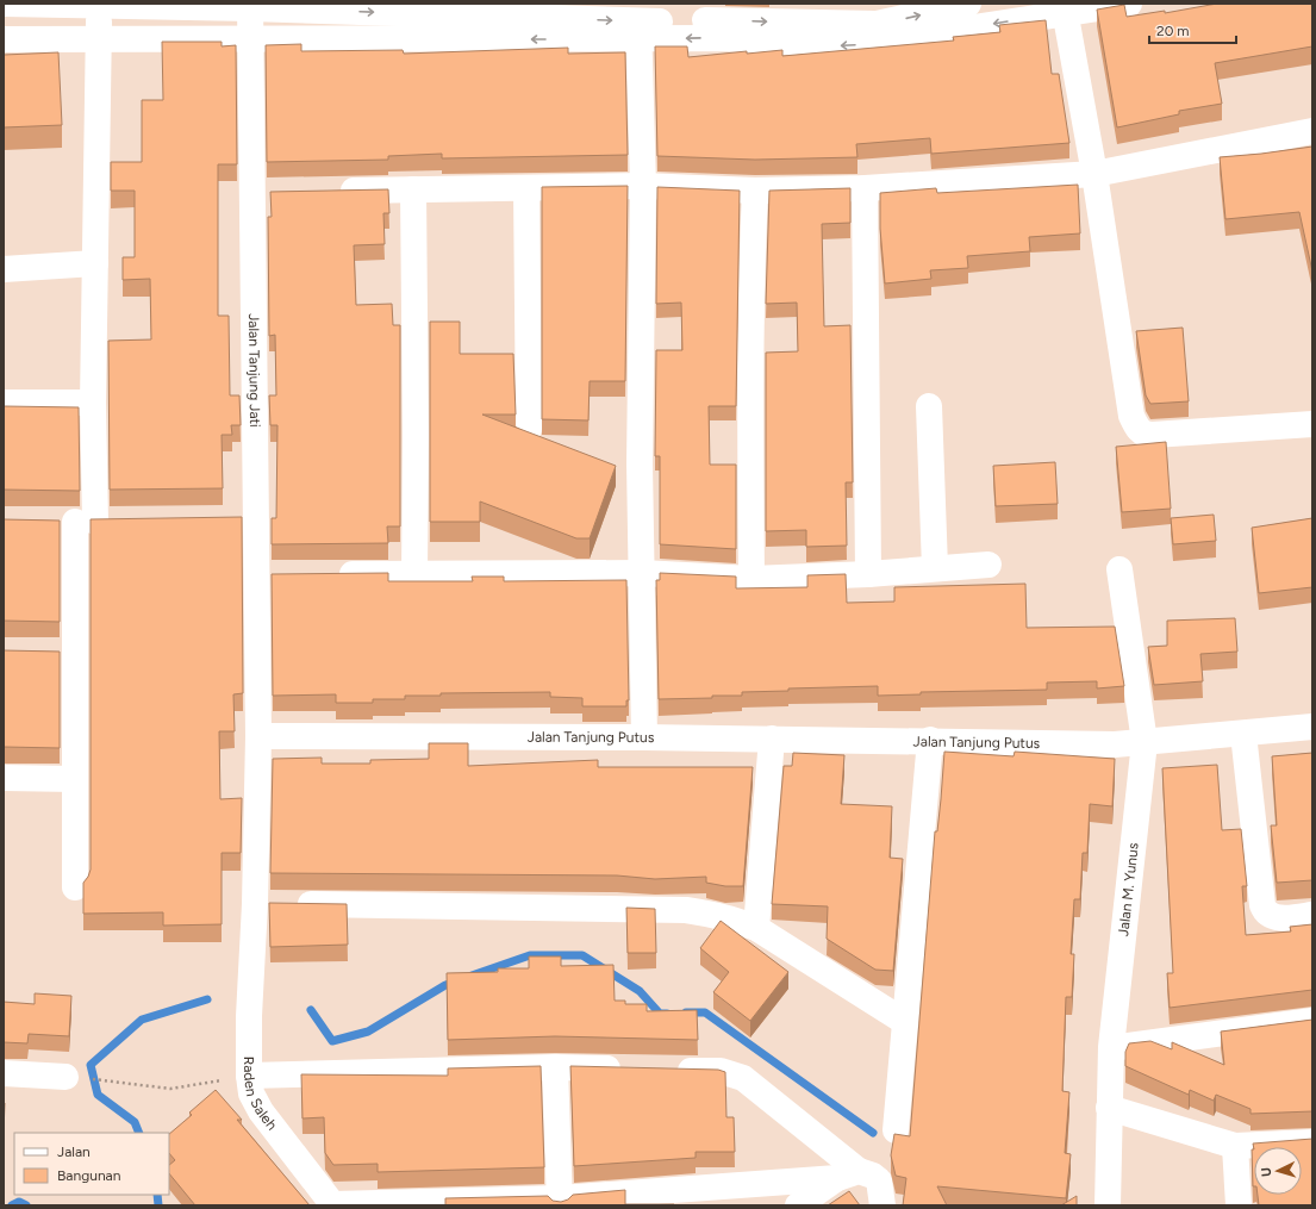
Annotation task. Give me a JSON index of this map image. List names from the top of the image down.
{
  "streets": {
    "street": [
      "Jalan Tanjung Jati",
      "Jalan Tanjung Putus",
      "Jalan M. Yunus",
      "Raden Saleh"
    ]
  },
  "crossings": [
    ["Jalan Tanjung Jati", "Jalan Tanjung Putus"],
    ["Jalan Tanjung Putus", "Jalan M. Yunus"]
  ],
  "legend": ["Jalan", "Bangunan"],
  "scale_bar": "20 m",
  "north": "left"
}
